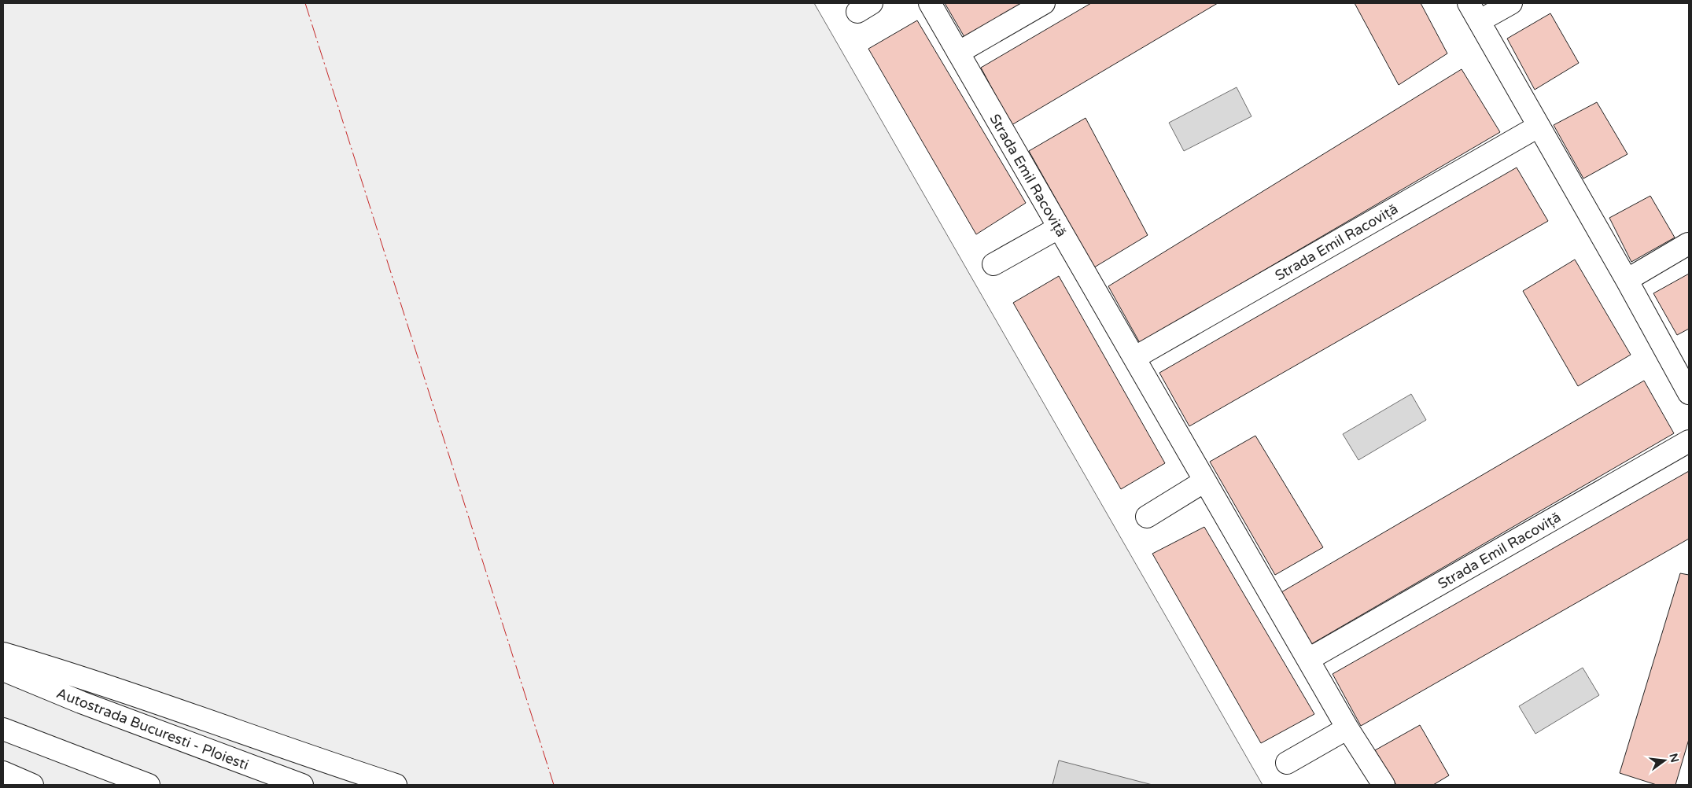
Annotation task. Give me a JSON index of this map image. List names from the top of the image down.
{
  "streets": {
    "main road": ["Strada Emil Racoviță", "Autostrada Bucuresti - Ploiesti"]
  },
  "north": "right"
}
